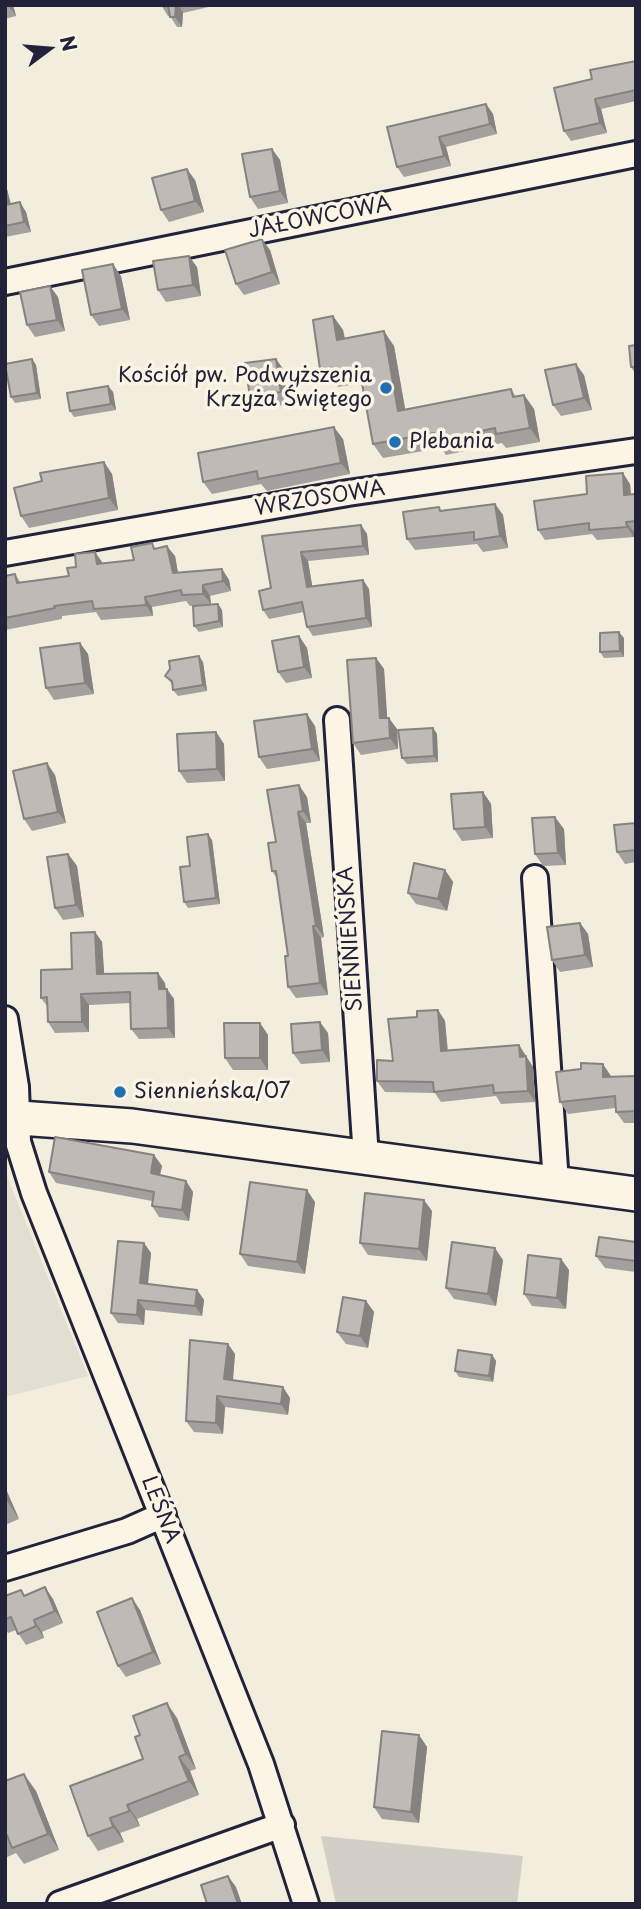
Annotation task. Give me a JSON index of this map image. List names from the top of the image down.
{
  "streets": {
    "street": [
      "JAŁOWCOWA",
      "WRZOSOWA",
      "SIENNIEŃSKA",
      "LEŚNA"
    ]
  },
  "places": ["Kościół pw. Podwyższenia Krzyża Świętego", "Plebania", "Siennieńska/07"],
  "north": "right"
}
